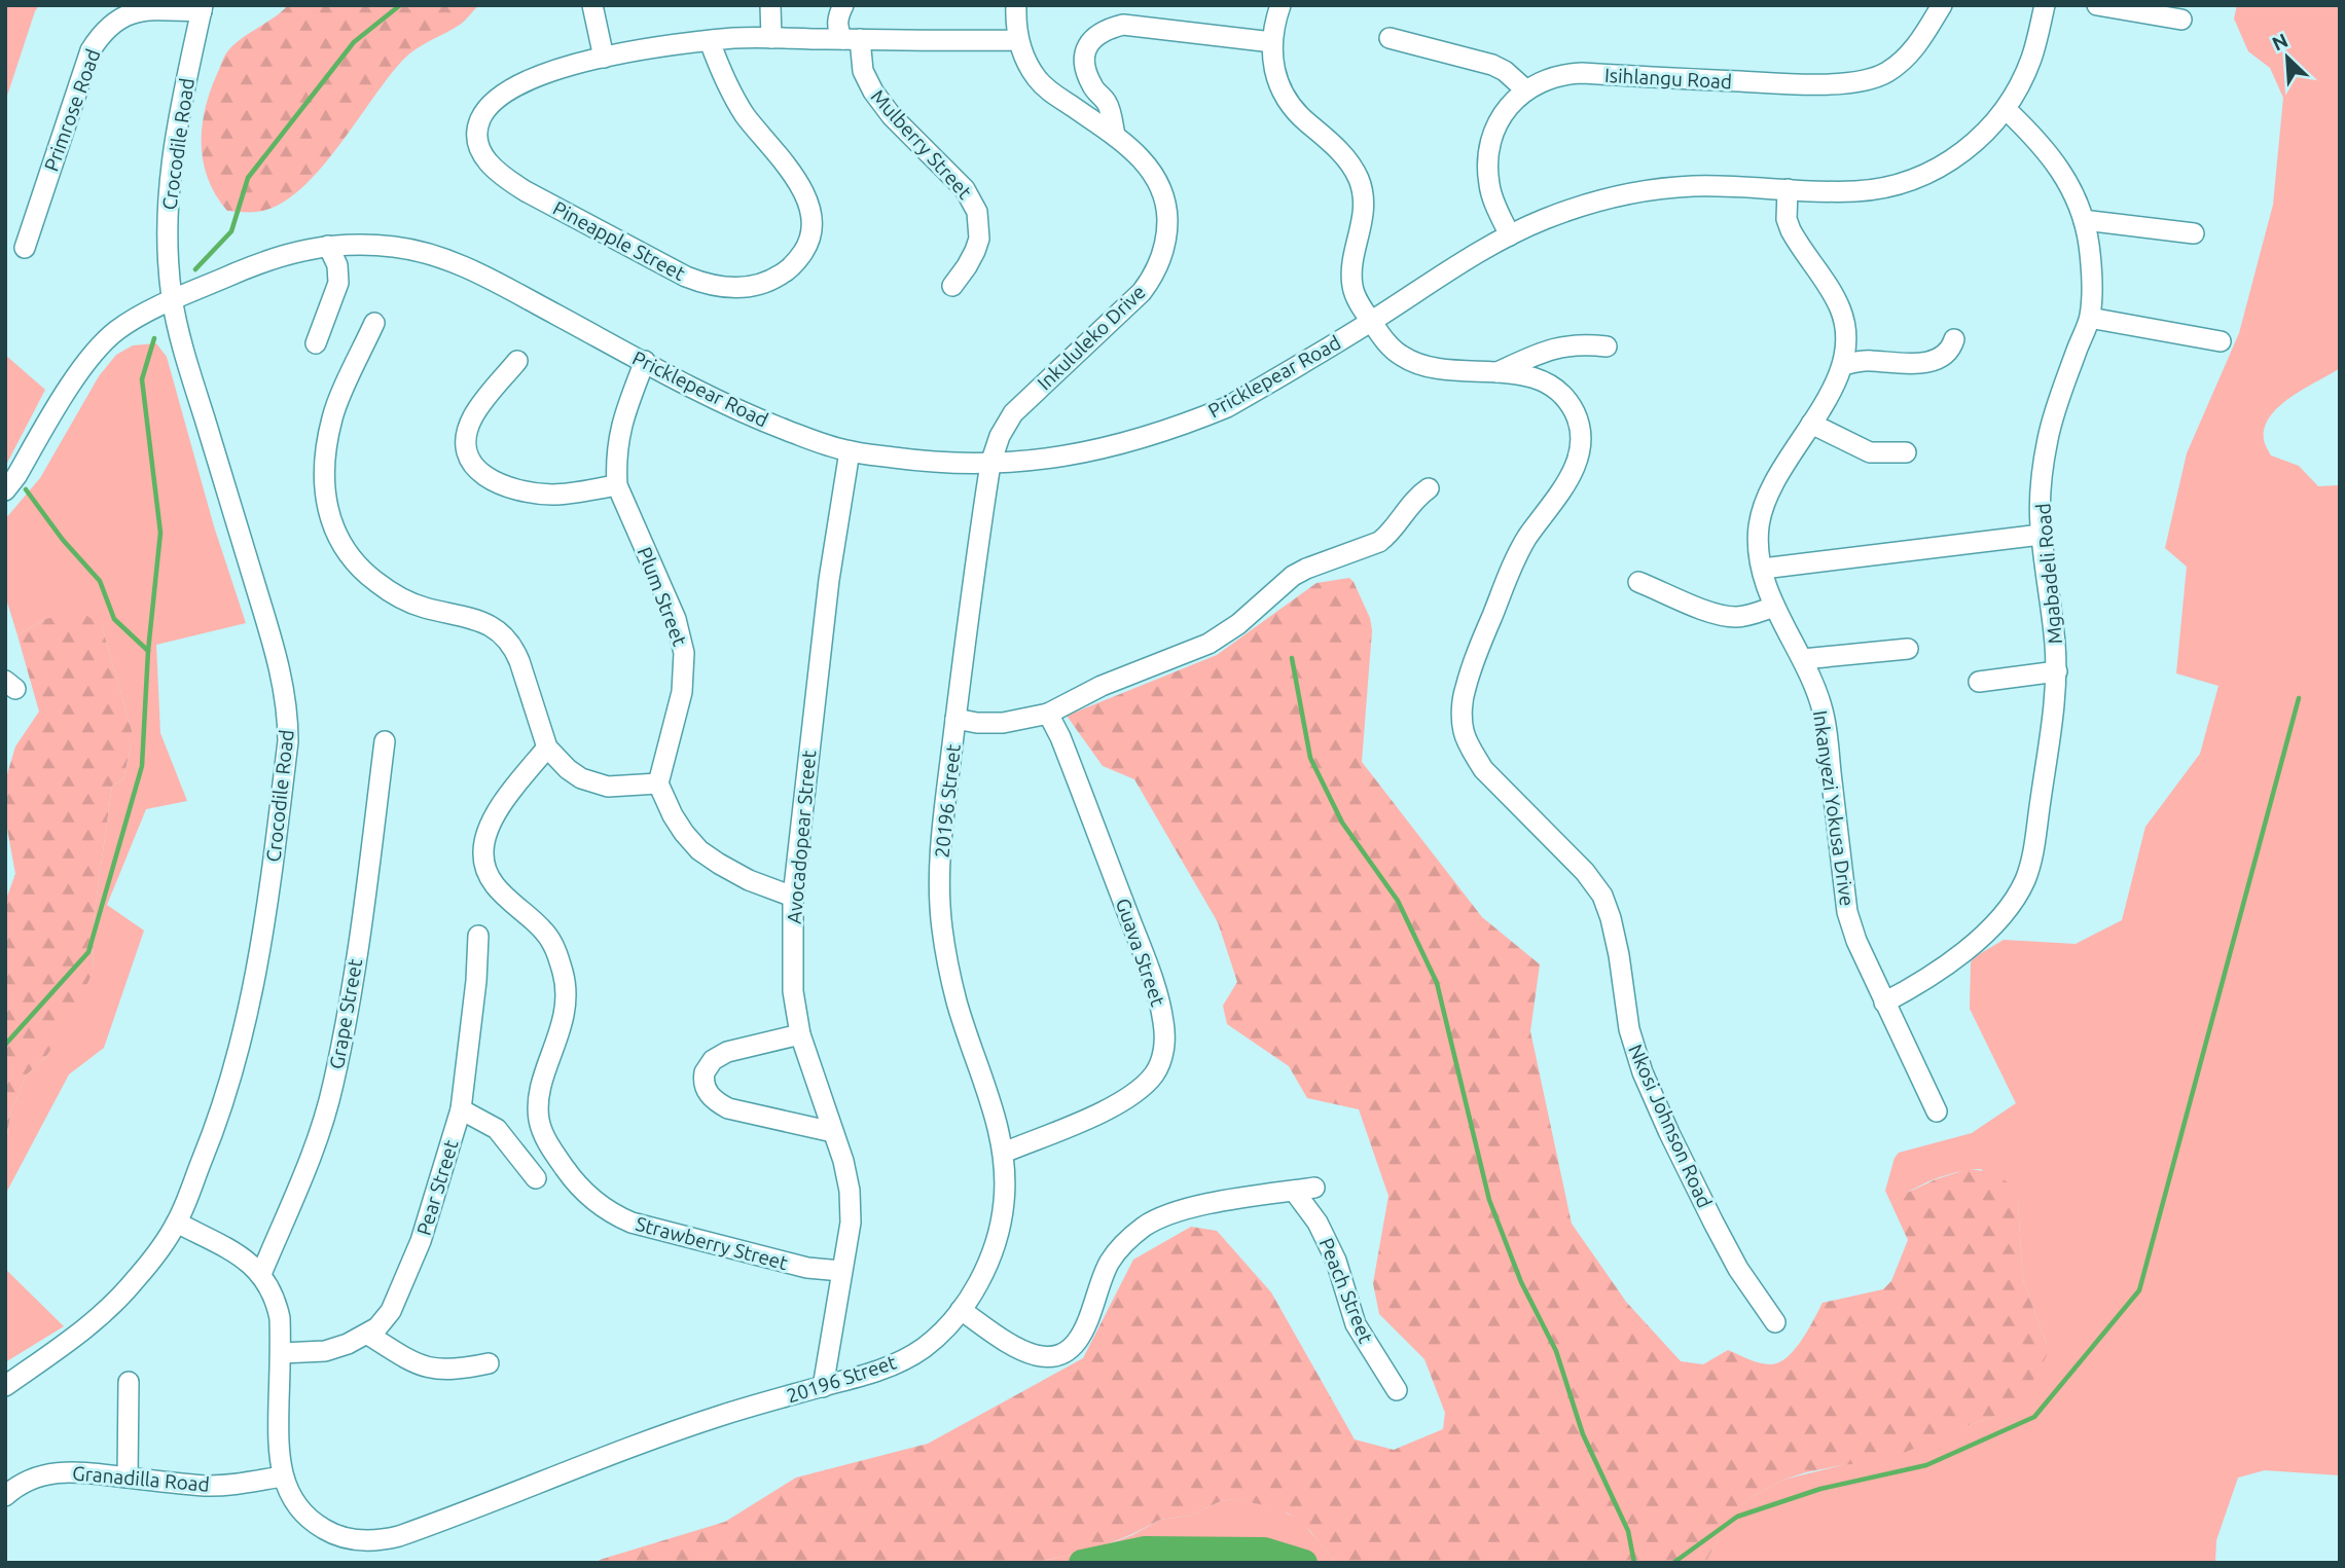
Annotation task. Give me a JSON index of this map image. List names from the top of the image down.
{
  "streets": {
    "street": [
      "Isihlangu Road",
      "Primrose Road",
      "Crocodile Road",
      "Mulberry Street",
      "Pineapple Street",
      "Inkululeko Drive",
      "Pricklepear Road",
      "Mgabadeli Road",
      "Plum Street",
      "20196 Street",
      "Inkanyezi Yokusa Drive",
      "Avocadopear Street",
      "Guava Street",
      "Grape Street",
      "Nkosi Johnson Road",
      "Pear Street",
      "Strawberry Street",
      "Peach Street",
      "Granadilla Road"
    ]
  },
  "crossings": [
    ["Isihlangu Road", "Pricklepear Road"],
    ["Primrose Road", "Crocodile Road"],
    ["Crocodile Road", "Pricklepear Road"],
    ["Crocodile Road", "20196 Street"],
    ["Mulberry Street", "Pineapple Street"],
    ["Pineapple Street", "Inkululeko Drive"],
    ["Inkululeko Drive", "Pricklepear Road"],
    ["Inkululeko Drive", "20196 Street"],
    ["Pricklepear Road", "Mgabadeli Road"],
    ["Pricklepear Road", "Plum Street"],
    ["Pricklepear Road", "20196 Street"],
    ["Pricklepear Road", "Inkanyezi Yokusa Drive"],
    ["Pricklepear Road", "Avocadopear Street"],
    ["Pricklepear Road", "Nkosi Johnson Road"],
    ["Mgabadeli Road", "Inkanyezi Yokusa Drive"],
    ["20196 Street", "Avocadopear Street"],
    ["20196 Street", "Guava Street"],
    ["20196 Street", "Grape Street"],
    ["20196 Street", "Pear Street"],
    ["20196 Street", "Peach Street"],
    ["20196 Street", "Granadilla Road"],
    ["Avocadopear Street", "Strawberry Street"]
  ],
  "north": "top left"
}
